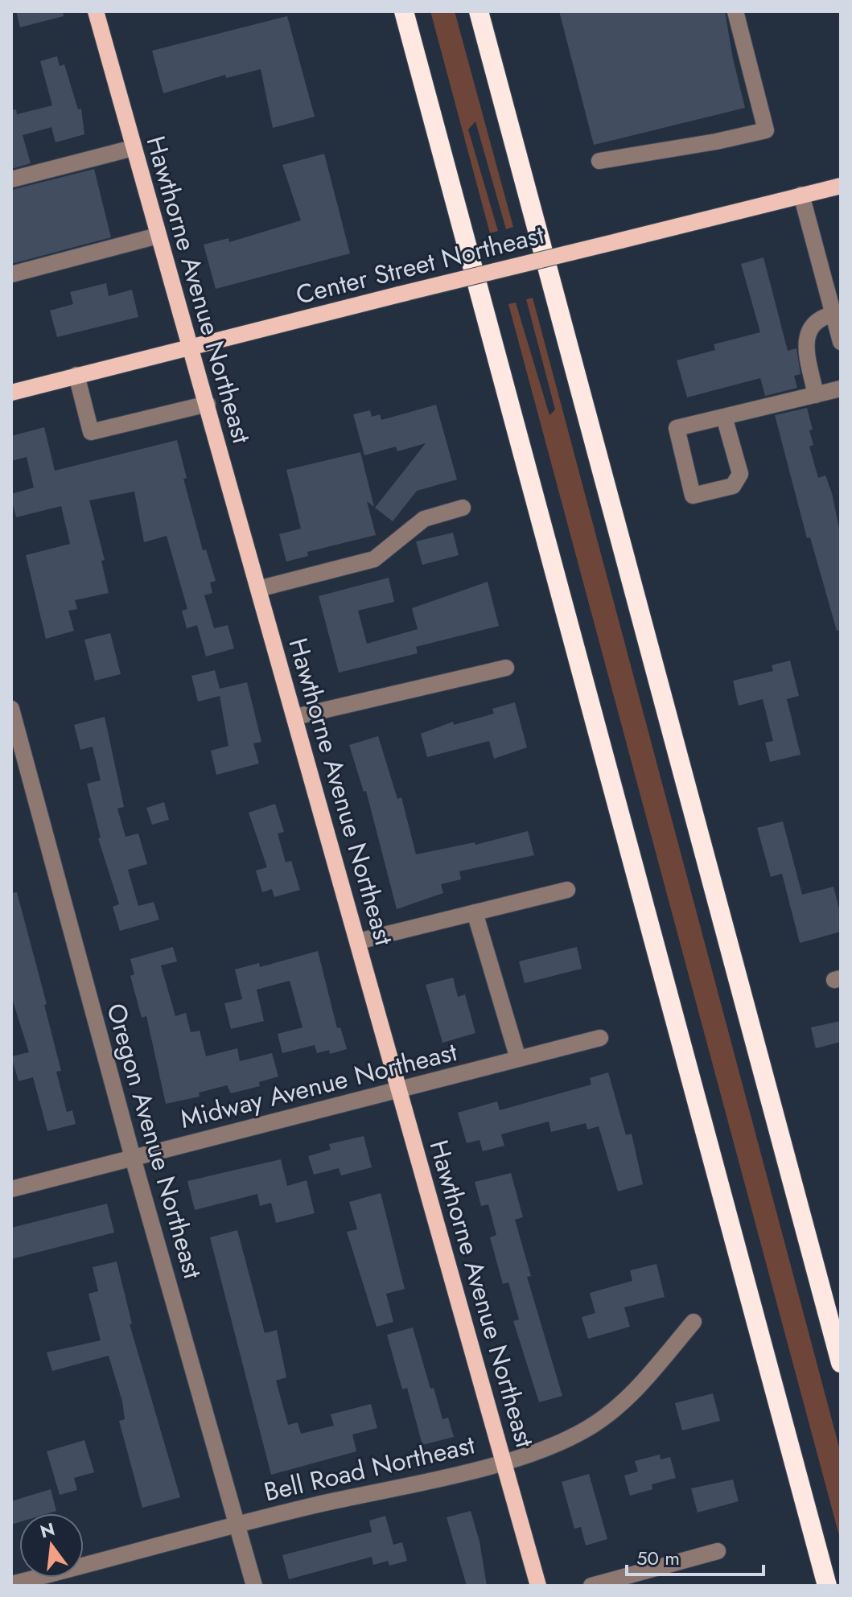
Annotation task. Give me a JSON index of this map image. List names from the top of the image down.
{
  "streets": {
    "main road": ["Center Street Northeast", "Hawthorne Avenue Northeast"],
    "street": ["Midway Avenue Northeast", "Oregon Avenue Northeast", "Bell Road Northeast"]
  },
  "crossings": [
    ["Center Street Northeast", "Hawthorne Avenue Northeast"],
    ["Hawthorne Avenue Northeast", "Midway Avenue Northeast"],
    ["Hawthorne Avenue Northeast", "Bell Road Northeast"],
    ["Midway Avenue Northeast", "Oregon Avenue Northeast"],
    ["Oregon Avenue Northeast", "Bell Road Northeast"]
  ],
  "scale_bar": "50 m",
  "north": "top"
}
